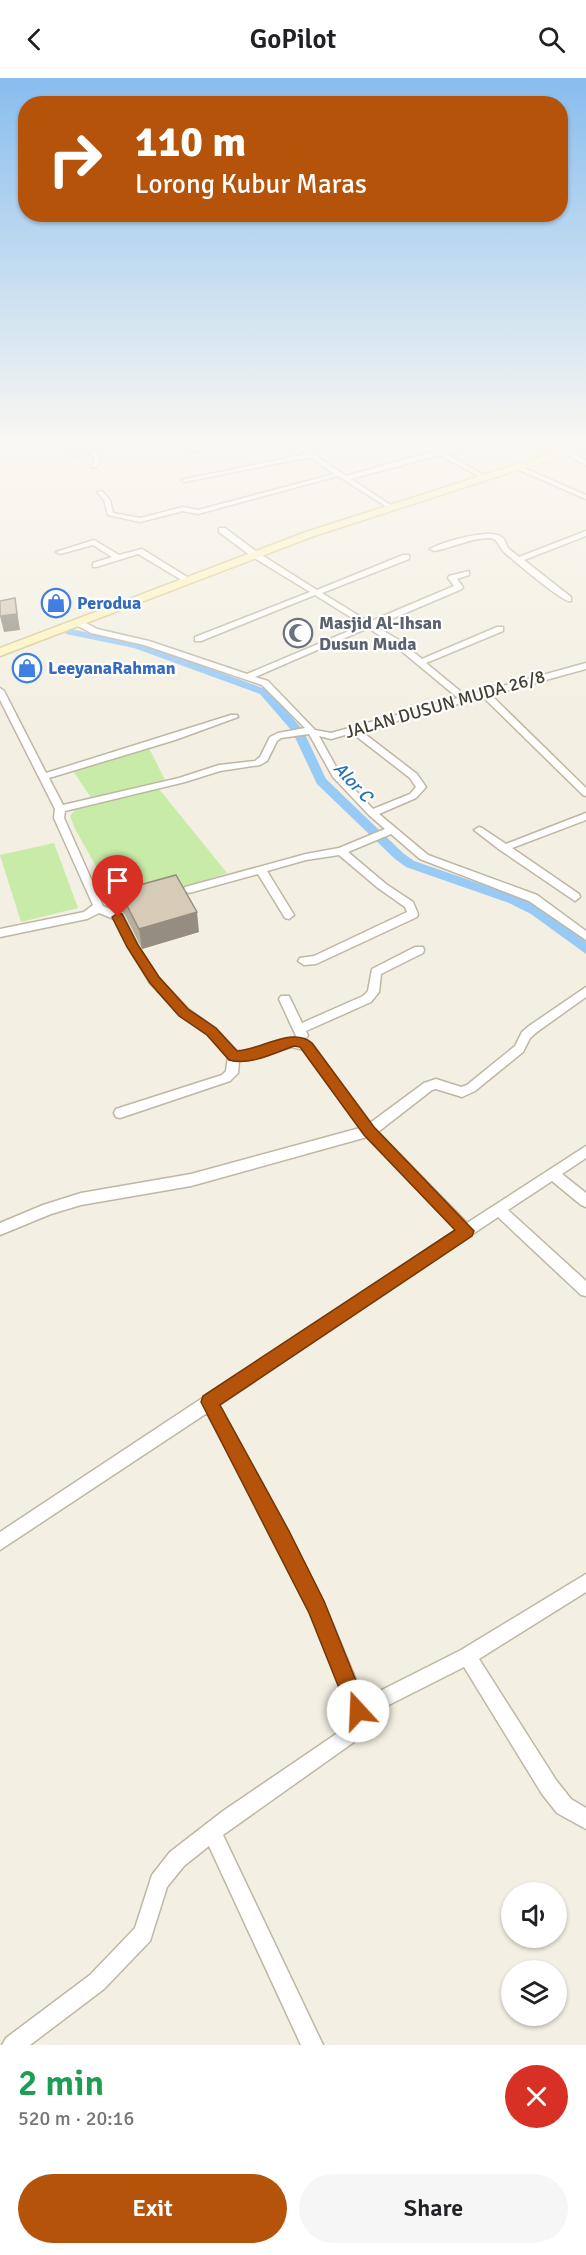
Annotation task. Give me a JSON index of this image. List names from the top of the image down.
{
  "streets": {
    "street": ["JALAN DUSUN MUDA 26/8"]
  },
  "water": ["Alor C"],
  "places": {
    "shop": ["Perodua", "LeeyanaRahman"],
    "mosque": ["Masjid Al-Ihsan Dusun Muda"]
  },
  "page": {
    "header": "GoPilot",
    "turn": ["110 m", "Lorong Kubur Maras"],
    "heading": ["2 min", "520 m · 20:16"],
    "buttons": ["Exit", "Share"]
  }
}
